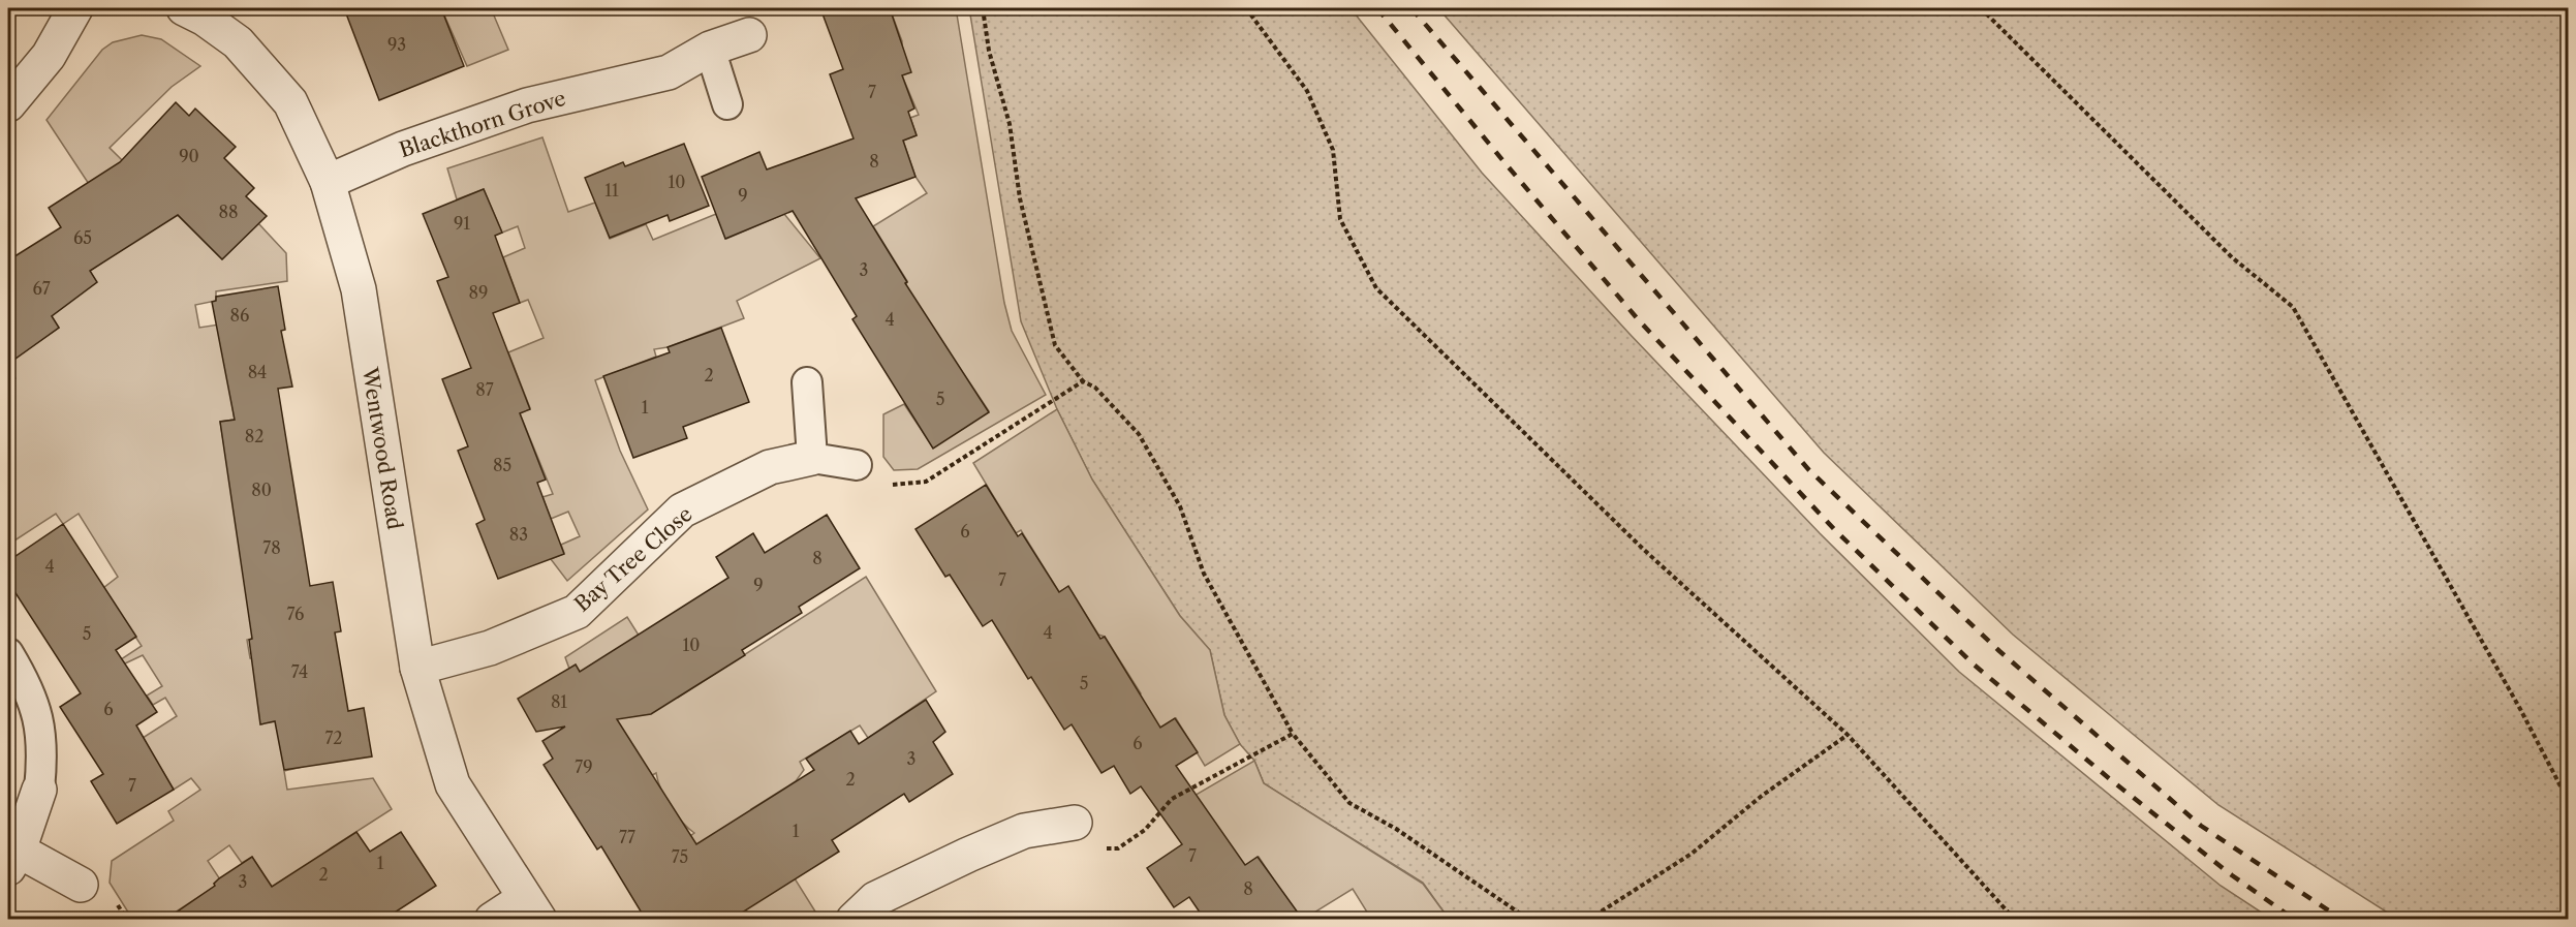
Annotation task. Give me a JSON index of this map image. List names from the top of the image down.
{
  "streets": {
    "street": ["Blackthorn Grove", "Wentwood Road", "Bay Tree Close"]
  },
  "crossings": [
    ["Blackthorn Grove", "Wentwood Road"],
    ["Wentwood Road", "Bay Tree Close"]
  ],
  "house_numbers": [
    "93",
    "7",
    "90",
    "8",
    "10",
    "11",
    "9",
    "88",
    "91",
    "65",
    "3",
    "67",
    "89",
    "86",
    "4",
    "84",
    "2",
    "87",
    "5",
    "1",
    "82",
    "85",
    "80",
    "6",
    "83",
    "78",
    "8",
    "4",
    "7",
    "9",
    "76",
    "4",
    "5",
    "10",
    "74",
    "5",
    "81",
    "6",
    "72",
    "6",
    "3",
    "79",
    "2",
    "7",
    "1",
    "77",
    "7",
    "75",
    "1",
    "2",
    "3",
    "8"
  ]
}
